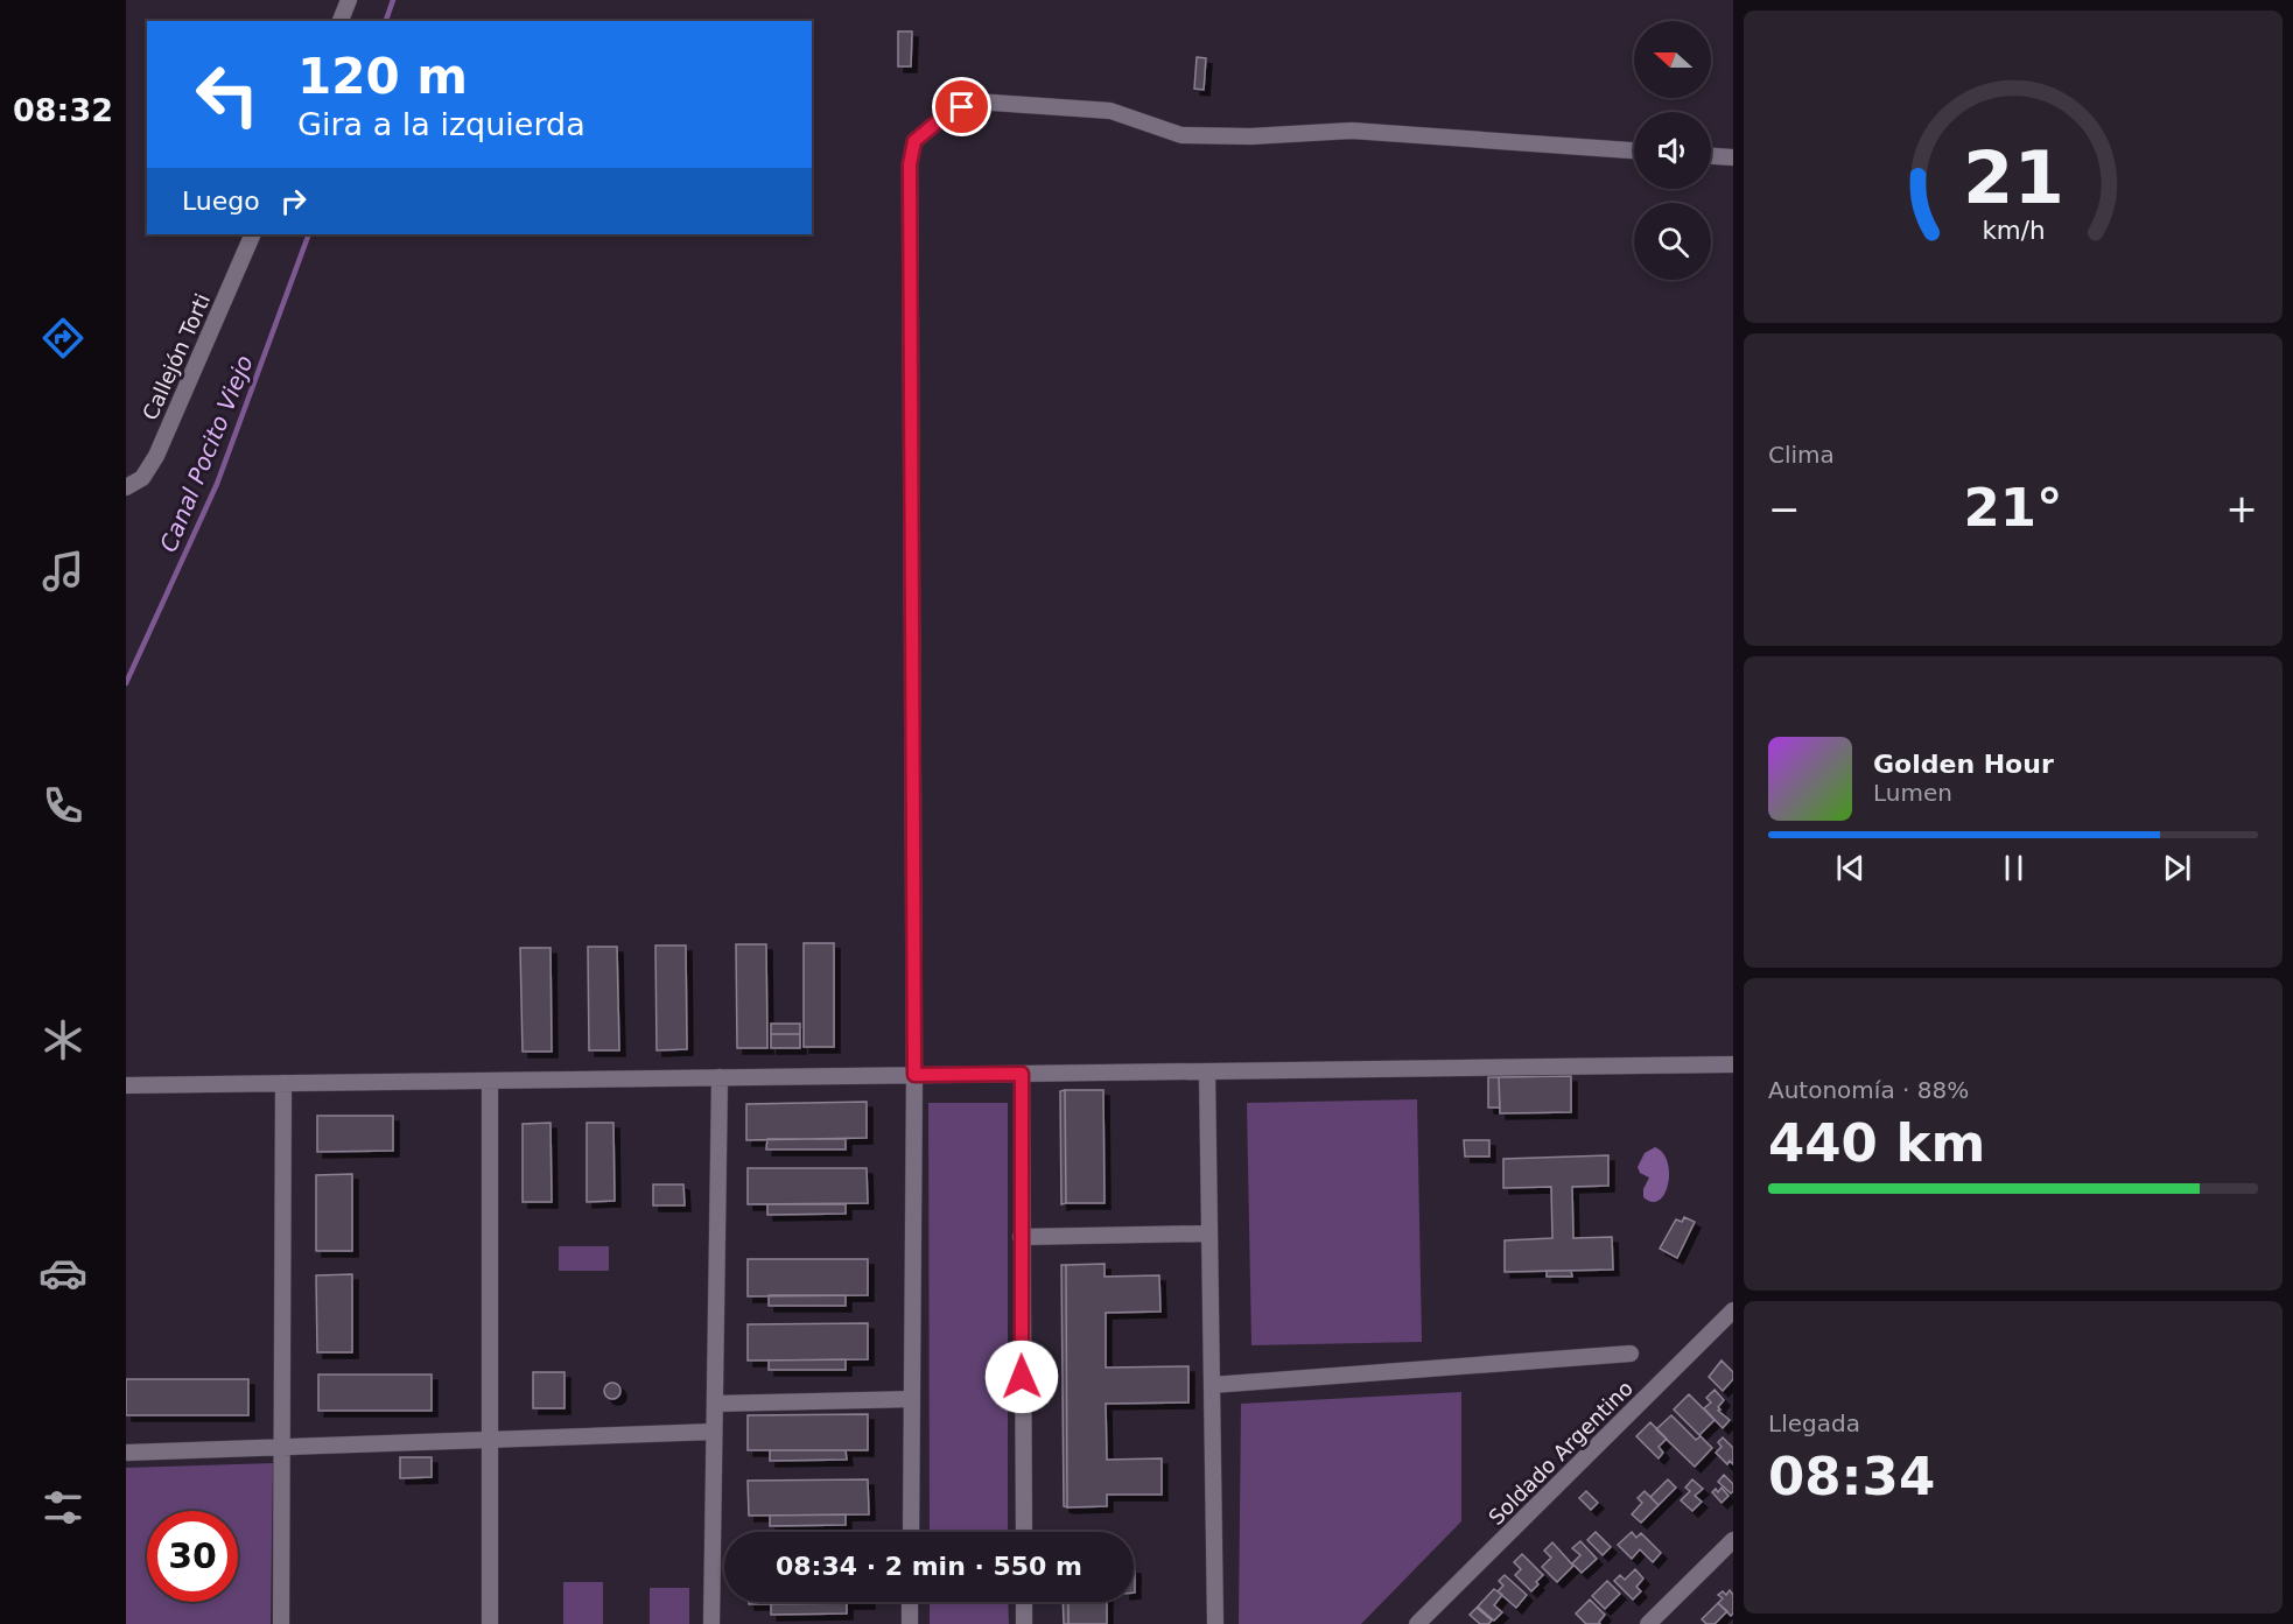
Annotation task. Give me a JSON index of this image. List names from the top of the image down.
{
  "streets": {
    "street": ["Callejón Torti", "Soldado Argentino"]
  },
  "water": ["Canal Pocito Viejo"],
  "north": "left",
  "page": {
    "tabs": "08:32",
    "turn": ["120 m", "Gira a la izquierda"],
    "then": "Luego",
    "tile": [
      "Clima",
      ["Autonomía · 88%", "440 km"],
      ["Llegada", "08:34"]
    ],
    "heat": ["−", "21°", "+"],
    "song": ["Golden Hour", "Lumen"],
    "limit": "30",
    "trip": "08:34 · 2 min · 550 m",
    "gauge": ["21", "km/h"]
  }
}
